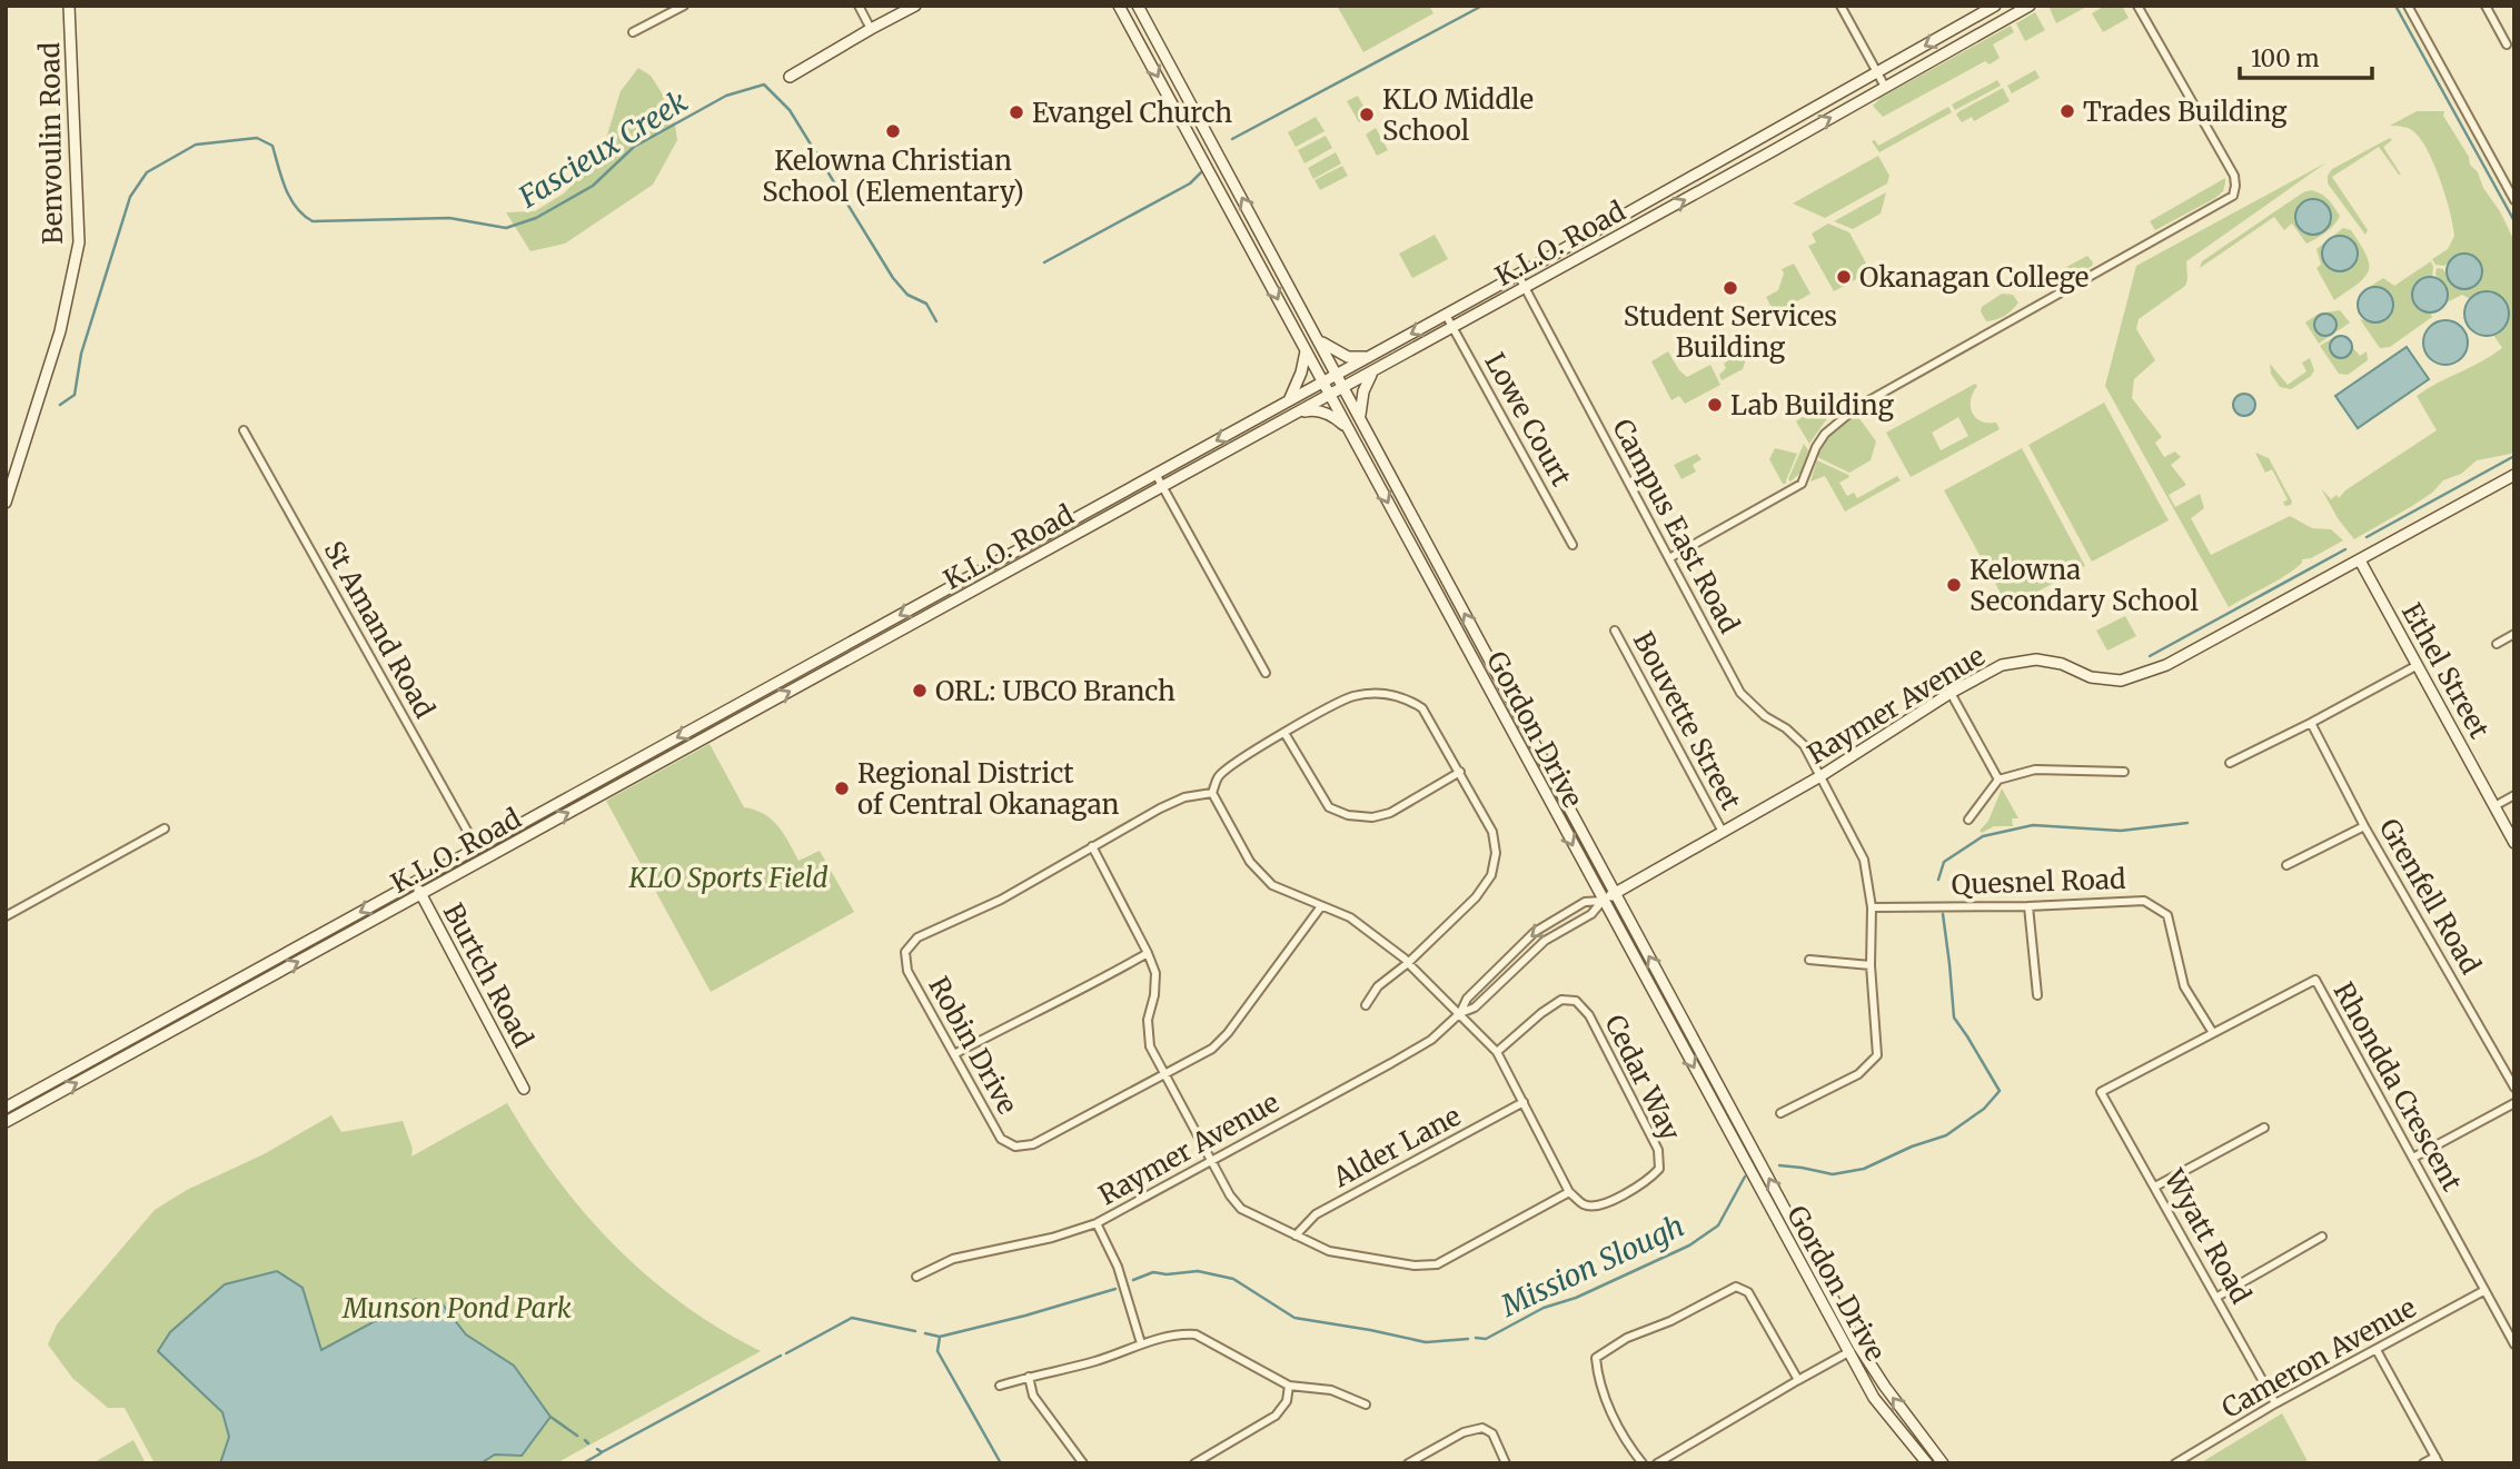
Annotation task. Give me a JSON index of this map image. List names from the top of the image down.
{
  "streets": {
    "main road": [
      "Benvoulin Road",
      "K.L.O. Road",
      "Ethel Street",
      "Raymer Avenue",
      "Gordon Drive",
      "Burtch Road"
    ],
    "street": [
      "Lowe Court",
      "Campus East Road",
      "St Amand Road",
      "Bouvette Street",
      "Quesnel Road",
      "Grenfell Road",
      "Robin Drive",
      "Cedar Way",
      "Rhondda Crescent",
      "Alder Lane",
      "Wyatt Road",
      "Cameron Avenue"
    ]
  },
  "crossings": [
    ["K.L.O. Road", "Lowe Court"],
    ["K.L.O. Road", "Campus East Road"],
    ["K.L.O. Road", "St Amand Road"],
    ["K.L.O. Road", "Gordon Drive"],
    ["K.L.O. Road", "Burtch Road"],
    ["Campus East Road", "Raymer Avenue"],
    ["Campus East Road", "Quesnel Road"],
    ["Ethel Street", "Raymer Avenue"],
    ["Raymer Avenue", "Bouvette Street"],
    ["Raymer Avenue", "Gordon Drive"],
    ["Quesnel Road", "Rhondda Crescent"],
    ["Rhondda Crescent", "Wyatt Road"],
    ["Rhondda Crescent", "Cameron Avenue"],
    ["Wyatt Road", "Cameron Avenue"]
  ],
  "water": ["Fascieux Creek", "Mission Slough"],
  "parks": ["KLO Sports Field", "Munson Pond Park"],
  "places": [
    "Trades Building",
    "Evangel Church",
    "KLO Middle School",
    "Kelowna Christian School (Elementary)",
    "Okanagan College",
    "Student Services Building",
    "Lab Building",
    "Kelowna Secondary School",
    "ORL: UBCO Branch",
    "Regional District of Central Okanagan"
  ],
  "scale_bar": "100 m"
}
